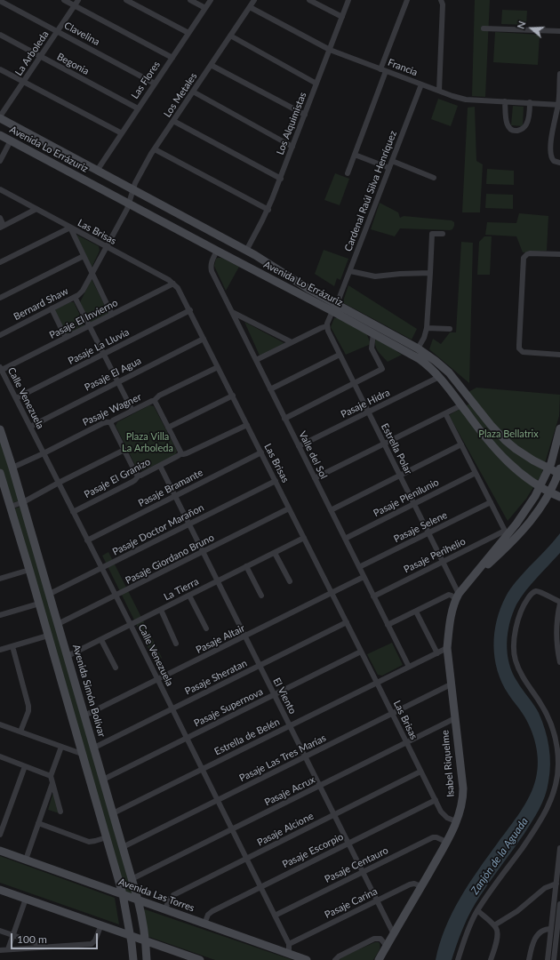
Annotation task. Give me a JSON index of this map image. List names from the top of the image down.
{
  "streets": {
    "main road": [
      "Avenida Lo Errázuriz",
      "Avenida Simón Bolívar",
      "Isabel Riquelme",
      "Avenida Las Torres"
    ],
    "street": [
      "Clavelina",
      "La Arboleda",
      "Begonia",
      "Francia",
      "Las Flores",
      "Los Metales",
      "Los Alquimistas",
      "Cardenal Raúl Silva Henríquez",
      "Las Brisas",
      "Bernard Shaw",
      "Pasaje El Invierno",
      "Pasaje La Lluvia",
      "Pasaje El Agua",
      "Calle Venezuela",
      "Pasaje Hidra",
      "Pasaje Wagner",
      "Estrella Polar",
      "Valle del Sol",
      "Pasaje El Granizo",
      "Pasaje Bramante",
      "Pasaje Plenilunio",
      "Pasaje Selene",
      "Pasaje Doctor Marañon",
      "Pasaje Perihelio",
      "Pasaje Giordano Bruno",
      "La Tierra",
      "Pasaje Altair",
      "Pasaje Sheratan",
      "El Viento",
      "Pasaje Supernova",
      "Estrella de Belén",
      "Pasaje Las Tres Marías",
      "Pasaje Acrux",
      "Pasaje Alcione",
      "Pasaje Escorpio",
      "Pasaje Centauro",
      "Pasaje Carina"
    ]
  },
  "crossings": [
    ["Clavelina", "La Arboleda"],
    ["Clavelina", "Las Flores"],
    ["La Arboleda", "Begonia"],
    ["La Arboleda", "Avenida Lo Errázuriz"],
    ["Begonia", "Las Flores"],
    ["Francia", "Los Metales"],
    ["Francia", "Los Alquimistas"],
    ["Francia", "Cardenal Raúl Silva Henríquez"],
    ["Las Flores", "Avenida Lo Errázuriz"],
    ["Los Metales", "Avenida Lo Errázuriz"],
    ["Los Metales", "Las Brisas"],
    ["Los Metales", "Bernard Shaw"],
    ["Los Alquimistas", "Avenida Lo Errázuriz"],
    ["Avenida Lo Errázuriz", "Cardenal Raúl Silva Henríquez"],
    ["Avenida Lo Errázuriz", "Pasaje Hidra"],
    ["Avenida Lo Errázuriz", "Valle del Sol"],
    ["Avenida Lo Errázuriz", "Isabel Riquelme"],
    ["Las Brisas", "Bernard Shaw"],
    ["Las Brisas", "Pasaje El Invierno"],
    ["Las Brisas", "Pasaje La Lluvia"],
    ["Las Brisas", "Pasaje El Agua"],
    ["Las Brisas", "Pasaje Wagner"],
    ["Las Brisas", "Pasaje El Granizo"],
    ["Las Brisas", "Pasaje Bramante"],
    ["Las Brisas", "Pasaje Doctor Marañon"],
    ["Las Brisas", "Pasaje Giordano Bruno"],
    ["Las Brisas", "La Tierra"],
    ["Las Brisas", "Pasaje Altair"],
    ["Las Brisas", "Pasaje Sheratan"],
    ["Las Brisas", "Pasaje Supernova"],
    ["Las Brisas", "Estrella de Belén"],
    ["Las Brisas", "Pasaje Las Tres Marías"],
    ["Las Brisas", "Isabel Riquelme"],
    ["Las Brisas", "Pasaje Acrux"],
    ["Las Brisas", "Pasaje Alcione"],
    ["Las Brisas", "Pasaje Escorpio"],
    ["Pasaje El Invierno", "Calle Venezuela"],
    ["Pasaje La Lluvia", "Calle Venezuela"],
    ["Pasaje El Agua", "Calle Venezuela"],
    ["Calle Venezuela", "Pasaje Wagner"],
    ["Calle Venezuela", "Pasaje El Granizo"],
    ["Calle Venezuela", "Pasaje Bramante"],
    ["Calle Venezuela", "Pasaje Doctor Marañon"],
    ["Calle Venezuela", "Pasaje Giordano Bruno"],
    ["Calle Venezuela", "La Tierra"],
    ["Calle Venezuela", "Pasaje Altair"],
    ["Calle Venezuela", "Pasaje Sheratan"],
    ["Calle Venezuela", "Pasaje Supernova"],
    ["Calle Venezuela", "Estrella de Belén"],
    ["Calle Venezuela", "Pasaje Las Tres Marías"],
    ["Calle Venezuela", "Pasaje Acrux"],
    ["Calle Venezuela", "Pasaje Alcione"],
    ["Calle Venezuela", "Pasaje Escorpio"],
    ["Calle Venezuela", "Pasaje Centauro"],
    ["Calle Venezuela", "Pasaje Carina"],
    ["Pasaje Hidra", "Estrella Polar"],
    ["Pasaje Hidra", "Valle del Sol"],
    ["Pasaje Wagner", "Avenida Simón Bolívar"],
    ["Estrella Polar", "Pasaje Plenilunio"],
    ["Estrella Polar", "Pasaje Selene"],
    ["Estrella Polar", "Pasaje Perihelio"],
    ["Estrella Polar", "Isabel Riquelme"],
    ["Valle del Sol", "Pasaje Plenilunio"],
    ["Valle del Sol", "Pasaje Selene"],
    ["Valle del Sol", "Pasaje Perihelio"],
    ["Valle del Sol", "Pasaje Altair"],
    ["Valle del Sol", "Estrella de Belén"],
    ["Pasaje El Granizo", "El Viento"],
    ["Pasaje Bramante", "El Viento"],
    ["Pasaje Doctor Marañon", "Avenida Simón Bolívar"],
    ["Pasaje Doctor Marañon", "El Viento"],
    ["Pasaje Perihelio", "Isabel Riquelme"],
    ["Pasaje Giordano Bruno", "Avenida Simón Bolívar"],
    ["Pasaje Giordano Bruno", "El Viento"],
    ["La Tierra", "Avenida Simón Bolívar"],
    ["La Tierra", "El Viento"],
    ["Pasaje Altair", "Avenida Simón Bolívar"],
    ["Pasaje Altair", "El Viento"],
    ["Pasaje Sheratan", "Avenida Simón Bolívar"],
    ["Pasaje Sheratan", "El Viento"],
    ["Avenida Simón Bolívar", "Pasaje Supernova"],
    ["Avenida Simón Bolívar", "Estrella de Belén"],
    ["Avenida Simón Bolívar", "Pasaje Las Tres Marías"],
    ["Avenida Simón Bolívar", "Pasaje Acrux"],
    ["Avenida Simón Bolívar", "Avenida Las Torres"],
    ["El Viento", "Pasaje Supernova"],
    ["El Viento", "Estrella de Belén"],
    ["El Viento", "Pasaje Las Tres Marías"],
    ["El Viento", "Isabel Riquelme"],
    ["El Viento", "Pasaje Acrux"],
    ["El Viento", "Pasaje Alcione"],
    ["El Viento", "Pasaje Escorpio"],
    ["El Viento", "Pasaje Centauro"],
    ["El Viento", "Pasaje Carina"],
    ["Estrella de Belén", "Isabel Riquelme"],
    ["Pasaje Las Tres Marías", "Isabel Riquelme"],
    ["Isabel Riquelme", "Pasaje Acrux"],
    ["Isabel Riquelme", "Pasaje Centauro"],
    ["Isabel Riquelme", "Pasaje Carina"],
    ["Pasaje Alcione", "Avenida Las Torres"],
    ["Pasaje Escorpio", "Avenida Las Torres"]
  ],
  "water": ["Zanjón de la Aguada"],
  "parks": ["Plaza Bellatrix", "Plaza Villa La Arboleda"],
  "scale_bar": "100 m",
  "north": "left"
}
